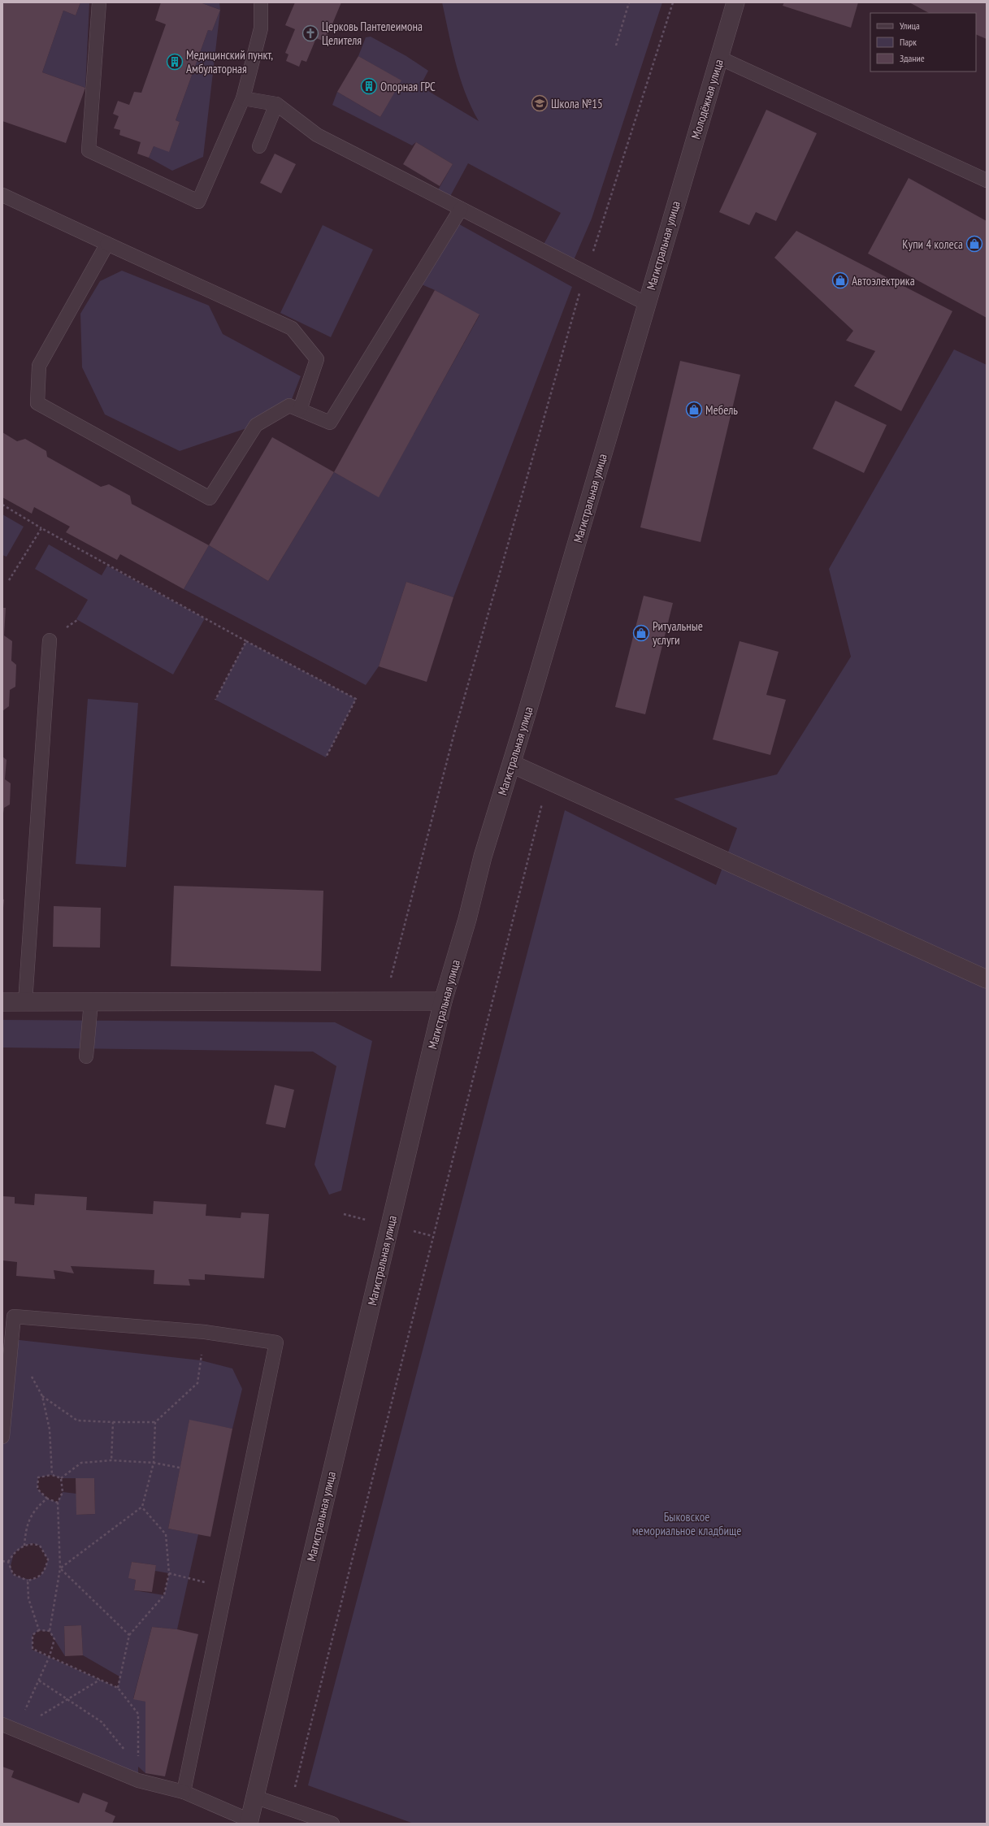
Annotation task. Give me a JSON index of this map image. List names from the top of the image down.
{
  "streets": {
    "street": ["Молодёжная улица", "Магистральная улица"]
  },
  "crossings": [
    ["Молодёжная улица", "Магистральная улица"]
  ],
  "parks": ["Быковское мемориальное кладбище"],
  "places": {
    "church": ["Церковь Пантелеимона Целителя"],
    "building": ["Медицинский пункт, Амбулаторная", "Опорная ГРС"],
    "school or university": ["Школа №15"],
    "shop": [
      "Купи 4 колеса",
      "Автоэлектрика",
      "Мебель",
      "Ритуальные услуги"
    ]
  },
  "legend": ["Улица", "Парк", "Здание"]
}
